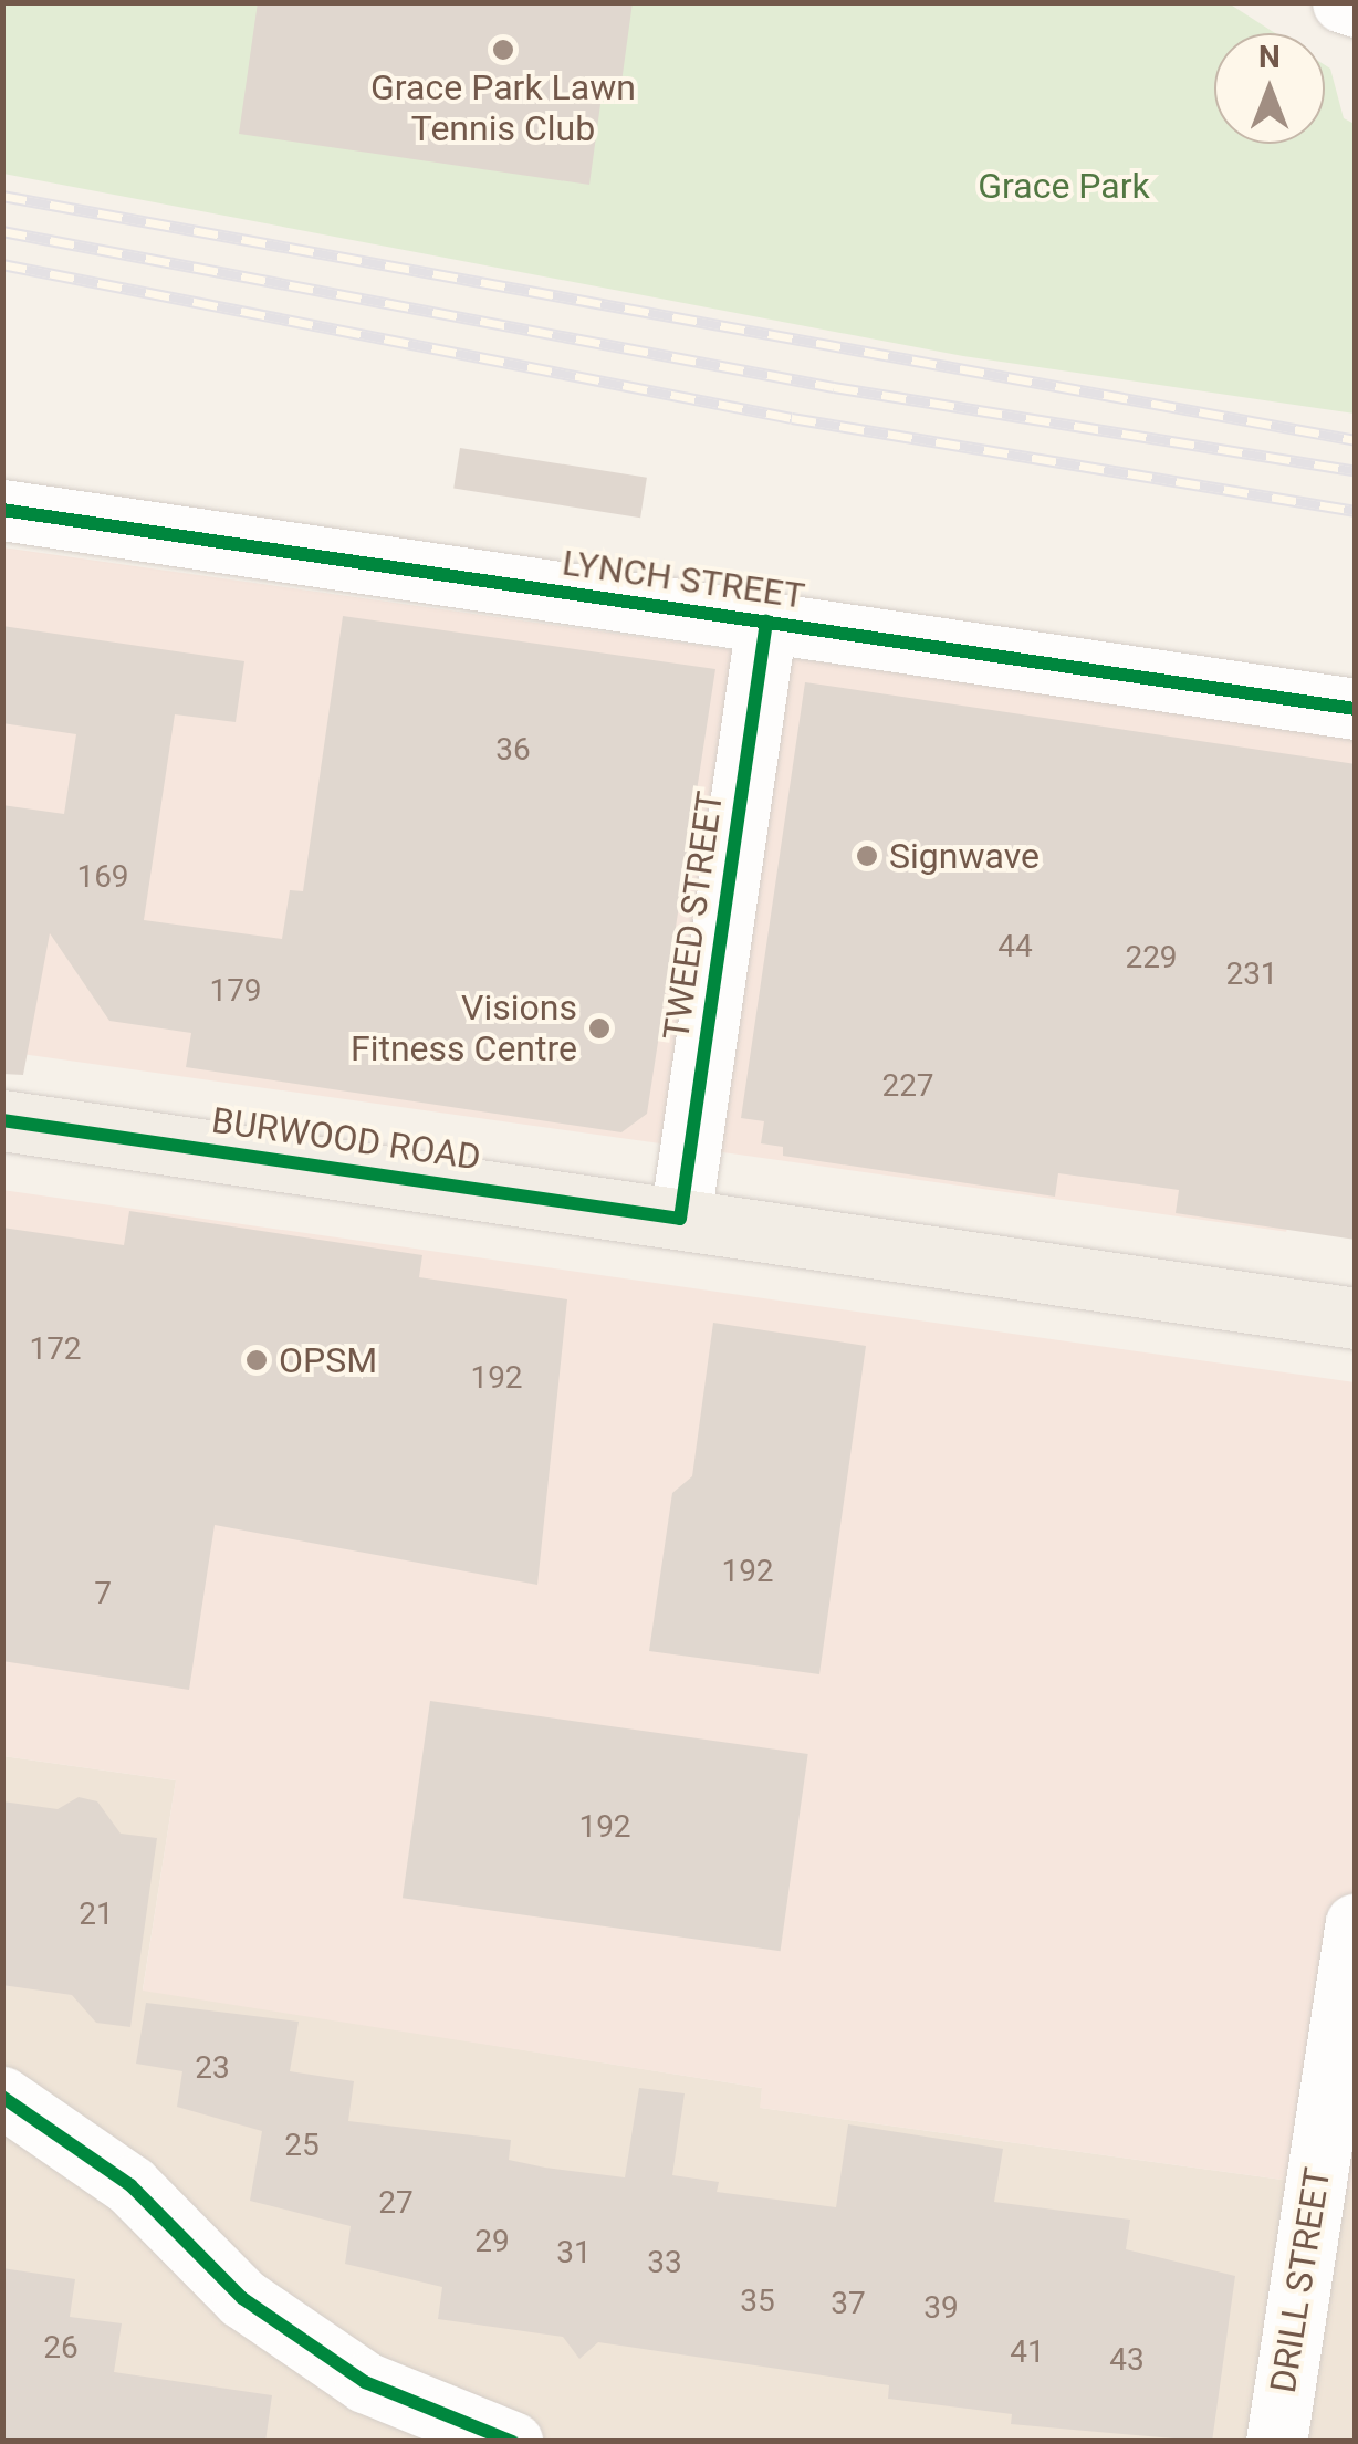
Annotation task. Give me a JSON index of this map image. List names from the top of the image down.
{
  "streets": {
    "main road": ["BURWOOD ROAD"],
    "street": ["LYNCH STREET", "TWEED STREET", "DRILL STREET"]
  },
  "crossings": [
    ["LYNCH STREET", "TWEED STREET"],
    ["TWEED STREET", "BURWOOD ROAD"]
  ],
  "parks": ["Grace Park"],
  "places": [
    "Grace Park Lawn Tennis Club",
    "Signwave",
    "Visions Fitness Centre",
    "OPSM"
  ],
  "house_numbers": [
    "36",
    "169",
    "44",
    "229",
    "231",
    "179",
    "227",
    "172",
    "192",
    "192",
    "7",
    "192",
    "21",
    "23",
    "25",
    "27",
    "29",
    "31",
    "33",
    "35",
    "37",
    "39",
    "26",
    "41",
    "43"
  ],
  "north": "top"
}
